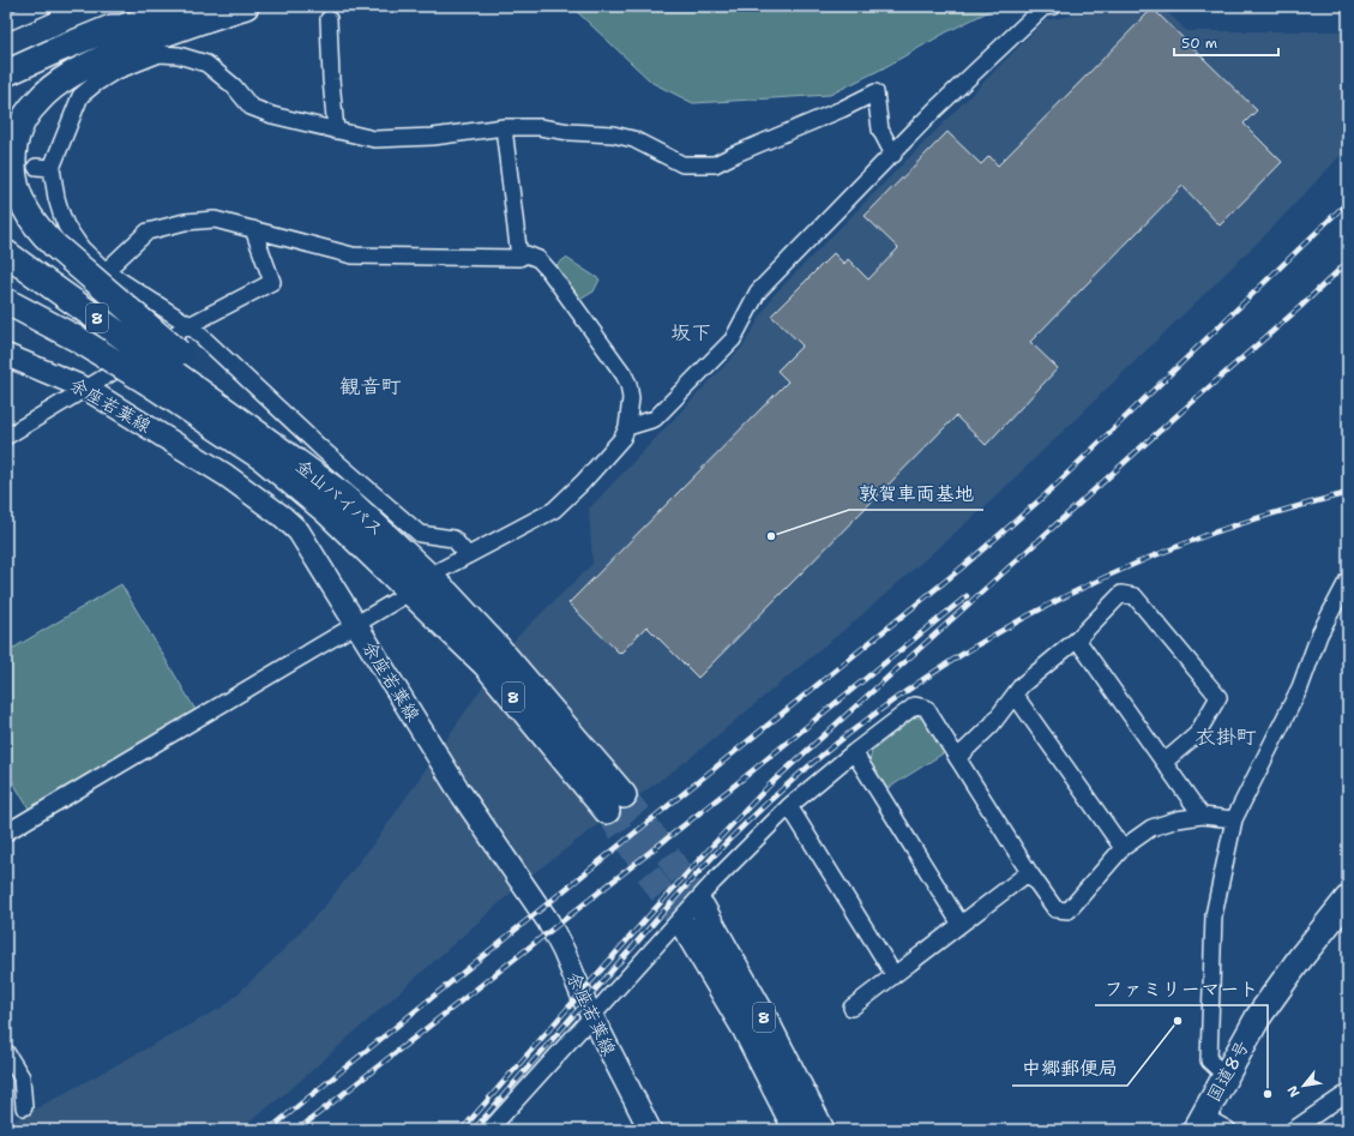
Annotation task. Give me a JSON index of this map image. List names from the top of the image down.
{
  "streets": {
    "highway": ["8", "金山バイパス", "国道8号"],
    "main road": ["余座若葉線"]
  },
  "districts": ["坂下", "観音町", "衣掛町"],
  "places": ["敦賀車両基地", "中郷郵便局", "ファミリーマート"],
  "scale_bar": "50 m",
  "north": "bottom left"
}
